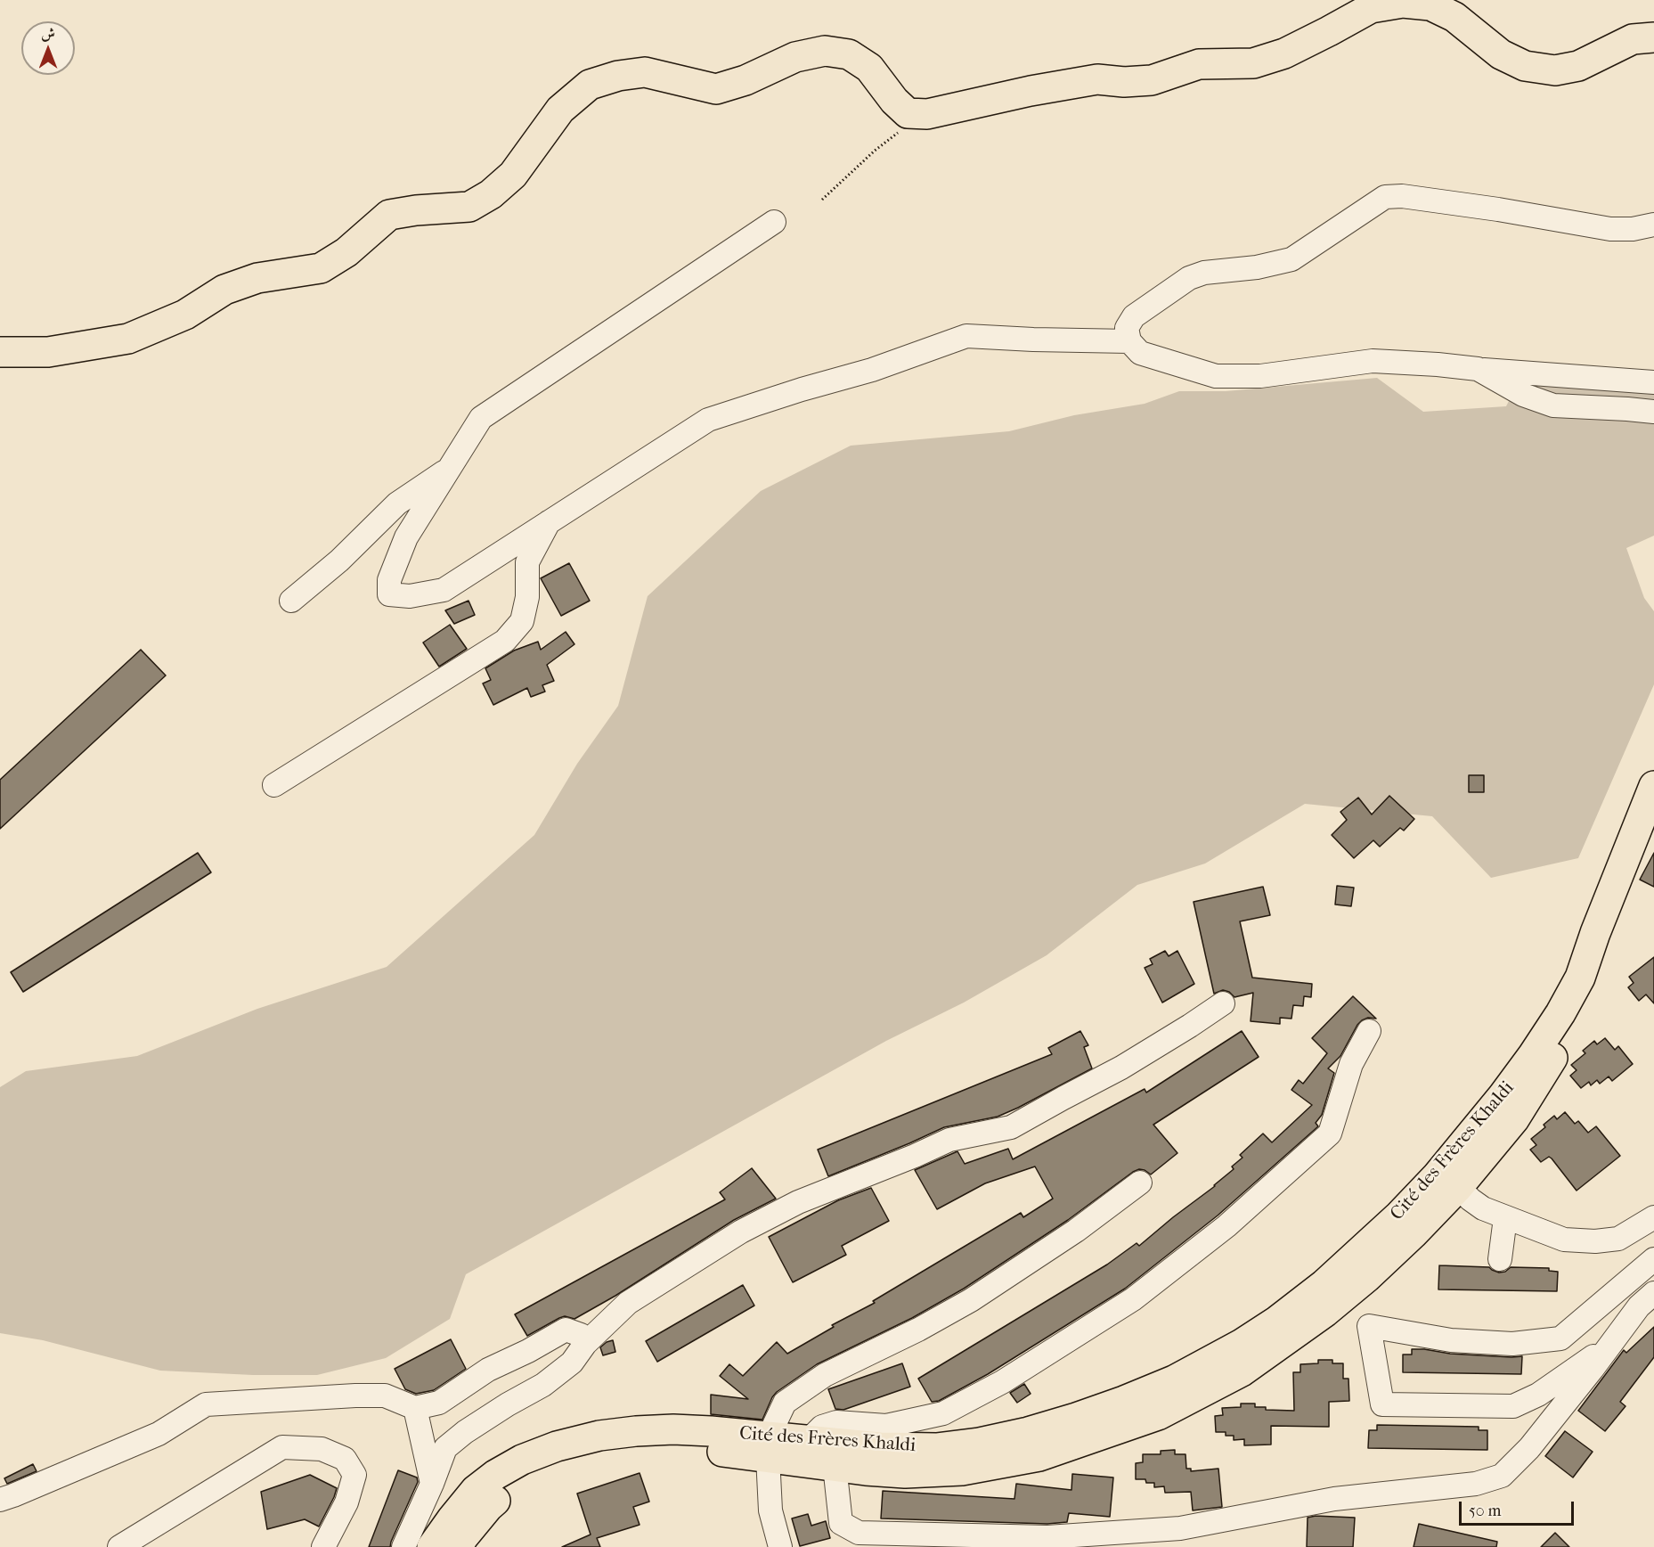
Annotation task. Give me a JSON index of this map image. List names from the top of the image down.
{
  "streets": {
    "main road": ["Cité des Frères Khaldi"]
  },
  "scale_bar": "50 m",
  "north": "top"
}
